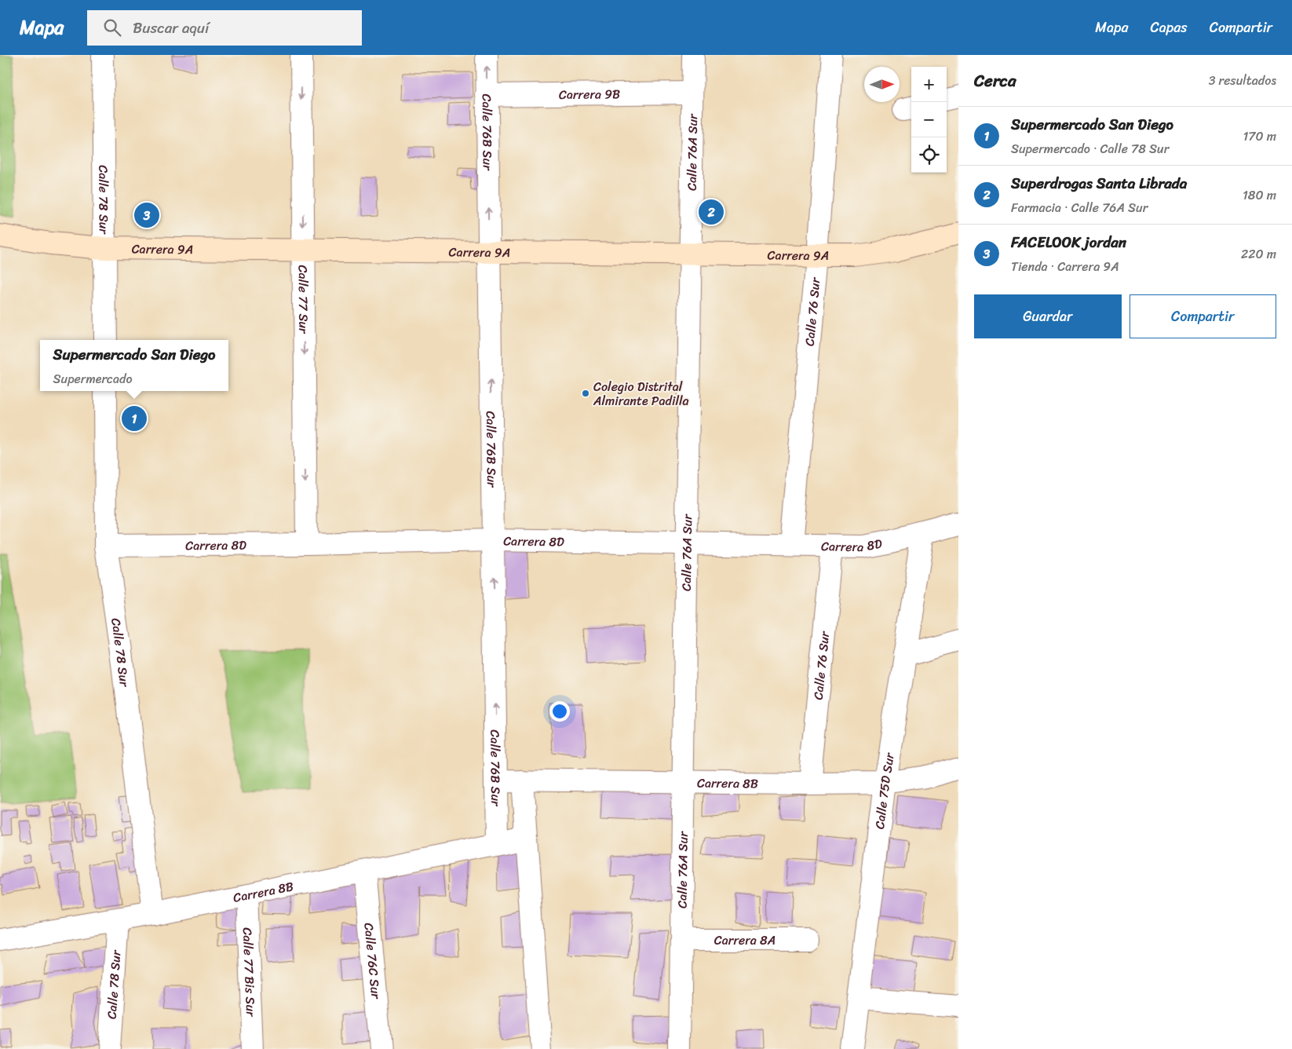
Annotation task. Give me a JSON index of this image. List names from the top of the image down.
{
  "streets": {
    "street": [
      "Carrera 9B",
      "Calle 76B Sur",
      "Calle 76A Sur",
      "Calle 78 Sur",
      "Carrera 9A",
      "Calle 77 Sur",
      "Calle 76 Sur",
      "Carrera 8D",
      "Carrera 8B",
      "Calle 75D Sur",
      "Carrera 8A",
      "Calle 76C Sur",
      "Calle 77 Bis Sur"
    ]
  },
  "crossings": [
    ["Carrera 9B", "Calle 76B Sur"],
    ["Carrera 9B", "Calle 76A Sur"],
    ["Calle 76B Sur", "Carrera 9A"],
    ["Calle 76B Sur", "Carrera 8D"],
    ["Calle 76B Sur", "Carrera 8B"],
    ["Calle 76A Sur", "Carrera 9A"],
    ["Calle 76A Sur", "Carrera 8D"],
    ["Calle 76A Sur", "Carrera 8B"],
    ["Calle 76A Sur", "Carrera 8A"],
    ["Calle 78 Sur", "Carrera 9A"],
    ["Calle 78 Sur", "Carrera 8D"],
    ["Calle 78 Sur", "Carrera 8B"],
    ["Carrera 9A", "Calle 77 Sur"],
    ["Carrera 9A", "Calle 76 Sur"],
    ["Calle 77 Sur", "Carrera 8D"],
    ["Calle 76 Sur", "Carrera 8D"],
    ["Calle 76 Sur", "Carrera 8B"],
    ["Carrera 8D", "Calle 75D Sur"],
    ["Carrera 8B", "Calle 75D Sur"],
    ["Carrera 8B", "Calle 76C Sur"],
    ["Carrera 8B", "Calle 77 Bis Sur"]
  ],
  "one_way": ["Calle 76B Sur", "Calle 77 Sur"],
  "places": ["Colegio Distrital Almirante Padilla"],
  "north": "right",
  "page": {
    "header": "Mapa",
    "search": "Buscar aquí",
    "nav": ["Mapa", "Capas", "Compartir"],
    "heading": ["Cerca", "3 resultados"],
    "map_buttons": ["+", "−"],
    "list": [
      {
        "mark": "1",
        "name": "Supermercado San Diego",
        "note": "Supermercado · Calle 78 Sur",
        "value": "170 m"
      },
      {
        "mark": "2",
        "name": "Superdrogas Santa Librada",
        "note": "Farmacia · Calle 76A Sur",
        "value": "180 m"
      },
      {
        "mark": "3",
        "name": "FACELOOK jordan",
        "note": "Tienda · Carrera 9A",
        "value": "220 m"
      }
    ],
    "pins": ["2", "3", "1"],
    "buttons": ["Guardar", "Compartir"],
    "popup": ["Supermercado San Diego", "Supermercado"]
  }
}
